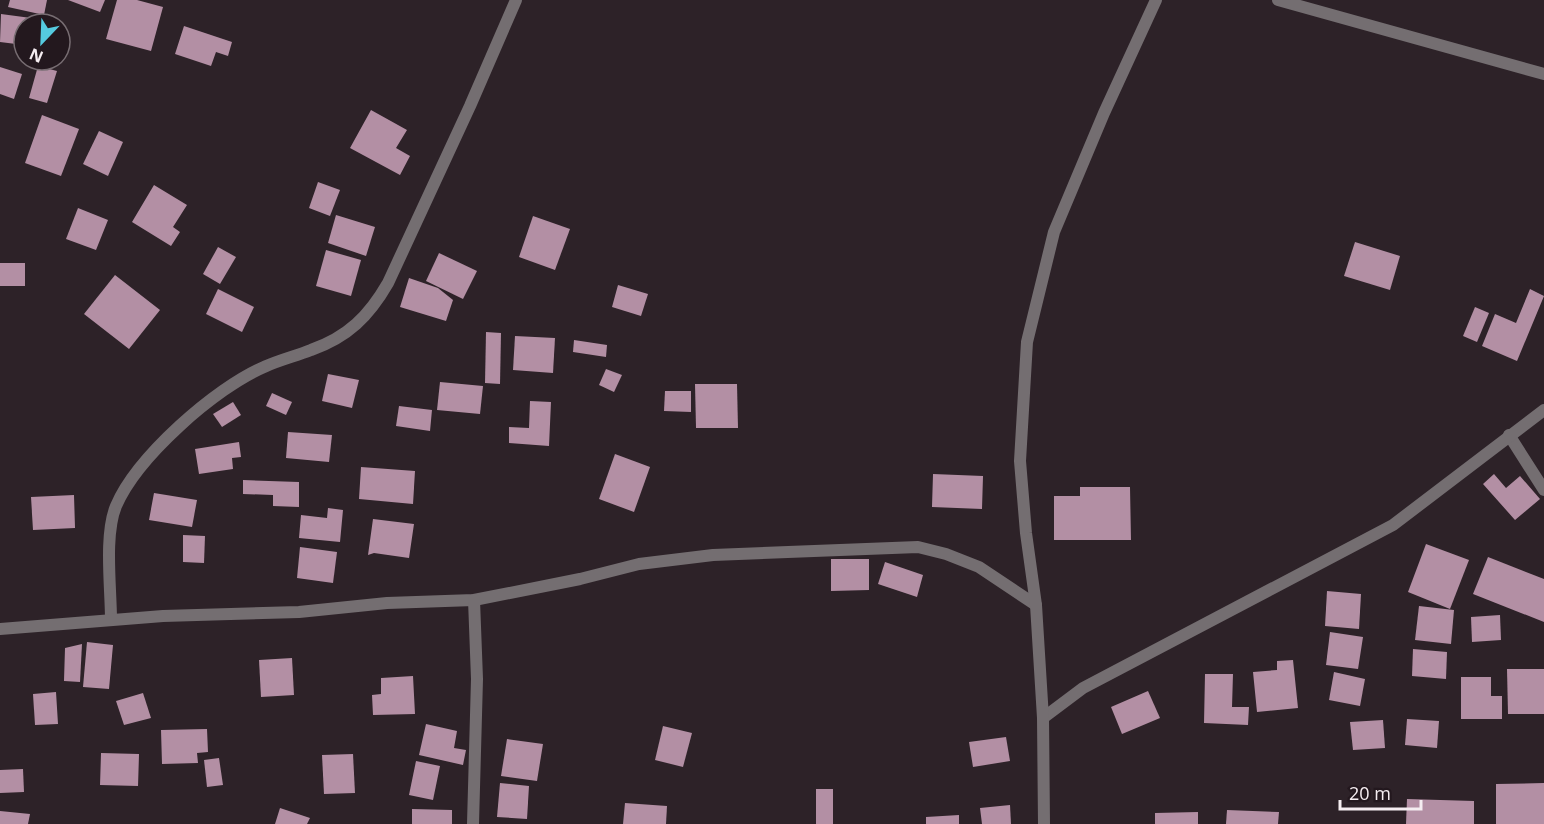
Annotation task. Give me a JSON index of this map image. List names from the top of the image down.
{
  "scale_bar": "20 m",
  "north": "bottom left"
}
